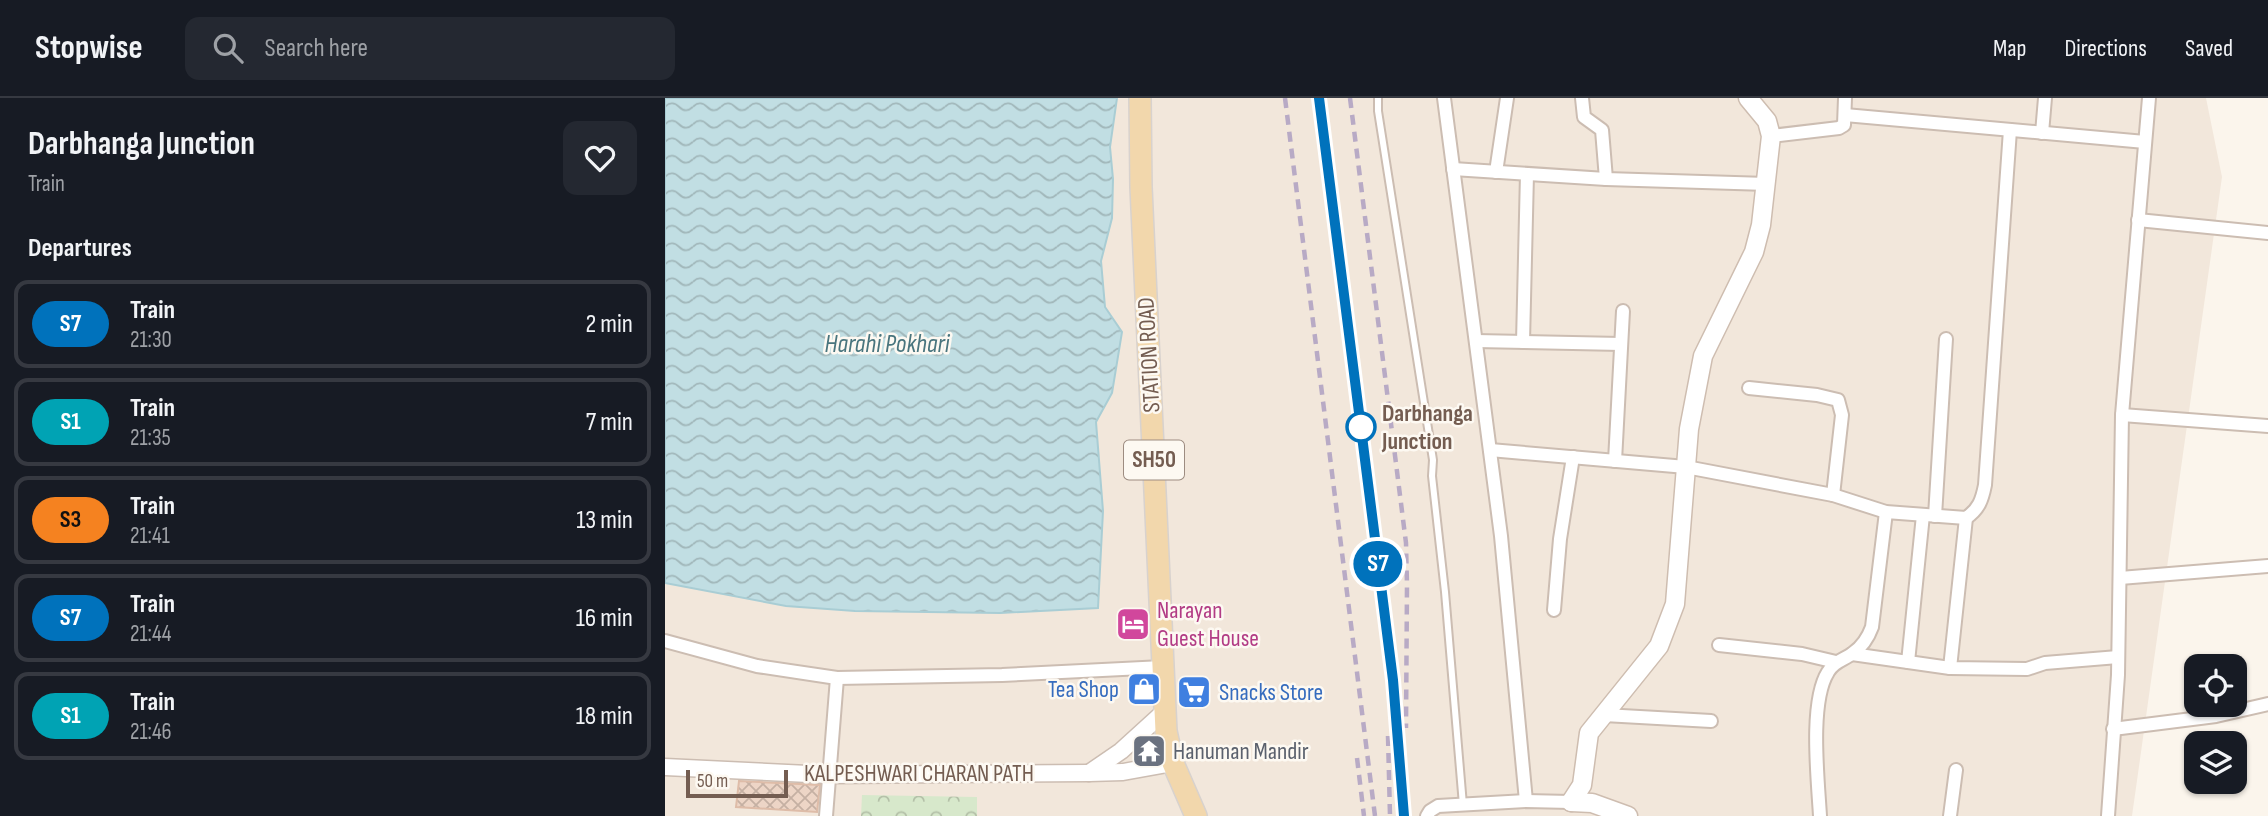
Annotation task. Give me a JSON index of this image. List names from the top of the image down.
{
  "streets": {
    "main road": ["STATION ROAD", "SH50"],
    "street": ["KALPESHWARI CHARAN PATH"]
  },
  "crossings": [
    ["STATION ROAD", "KALPESHWARI CHARAN PATH"]
  ],
  "water": ["Harahi Pokhari"],
  "places": {
    "other": ["Darbhanga Junction"],
    "hotel": ["Narayan Guest House"],
    "shop": ["Tea Shop"],
    "supermarket": ["Snacks Store"],
    "temple": ["Hanuman Mandir"]
  },
  "scale_bar": "50 m",
  "page": {
    "header": "Stopwise",
    "search": "Search here",
    "nav": ["Map", "Directions", "Saved"],
    "heading": [
      ["Darbhanga Junction", "Train"],
      "Departures"
    ],
    "on_map": "S7",
    "list": [
      {
        "mark": "S7",
        "name": "Train",
        "note": "21:30",
        "value": "2 min"
      },
      {
        "mark": "S1",
        "name": "Train",
        "note": "21:35",
        "value": "7 min"
      },
      {
        "mark": "S3",
        "name": "Train",
        "note": "21:41",
        "value": "13 min"
      },
      {
        "mark": "S7",
        "name": "Train",
        "note": "21:44",
        "value": "16 min"
      },
      {
        "mark": "S1",
        "name": "Train",
        "note": "21:46",
        "value": "18 min"
      }
    ],
    "scale": "50 m"
  }
}
